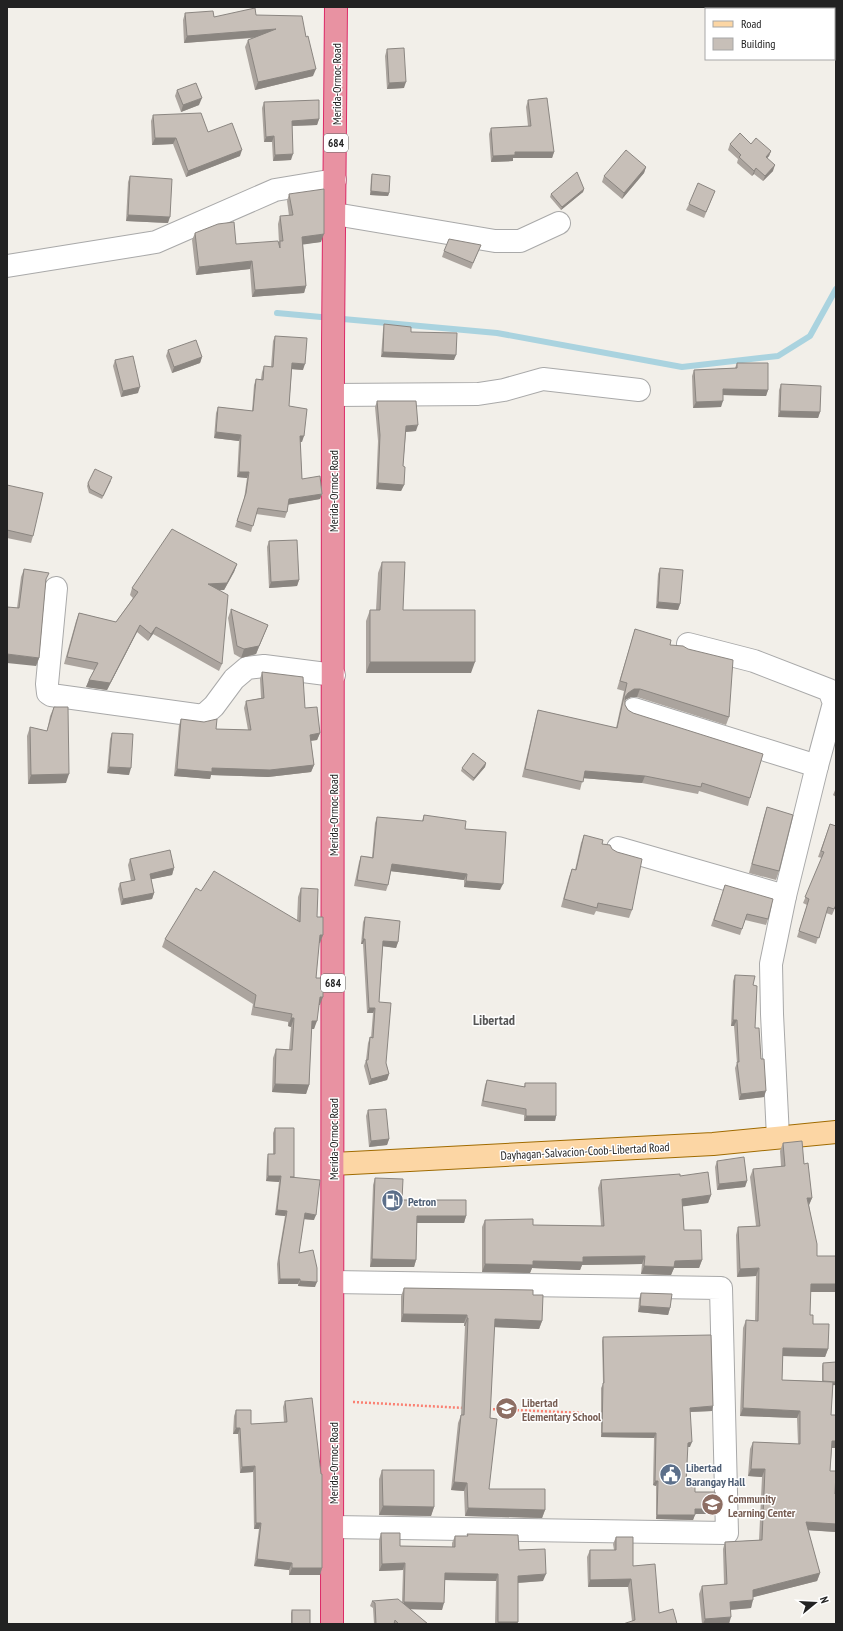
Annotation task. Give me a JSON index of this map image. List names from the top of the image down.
{
  "streets": {
    "highway": ["Merida-Ormoc Road", "684"],
    "main road": ["Dayhagan-Salvacion-Coob-Libertad Road"]
  },
  "crossings": [
    ["Merida-Ormoc Road", "Dayhagan-Salvacion-Coob-Libertad Road"]
  ],
  "districts": ["Libertad"],
  "places": {
    "fuel station": ["Petron"],
    "school or university": ["Libertad Elementary School", "Community Learning Center"],
    "public building": ["Libertad Barangay Hall"]
  },
  "legend": ["Road", "Building"],
  "north": "right"
}
